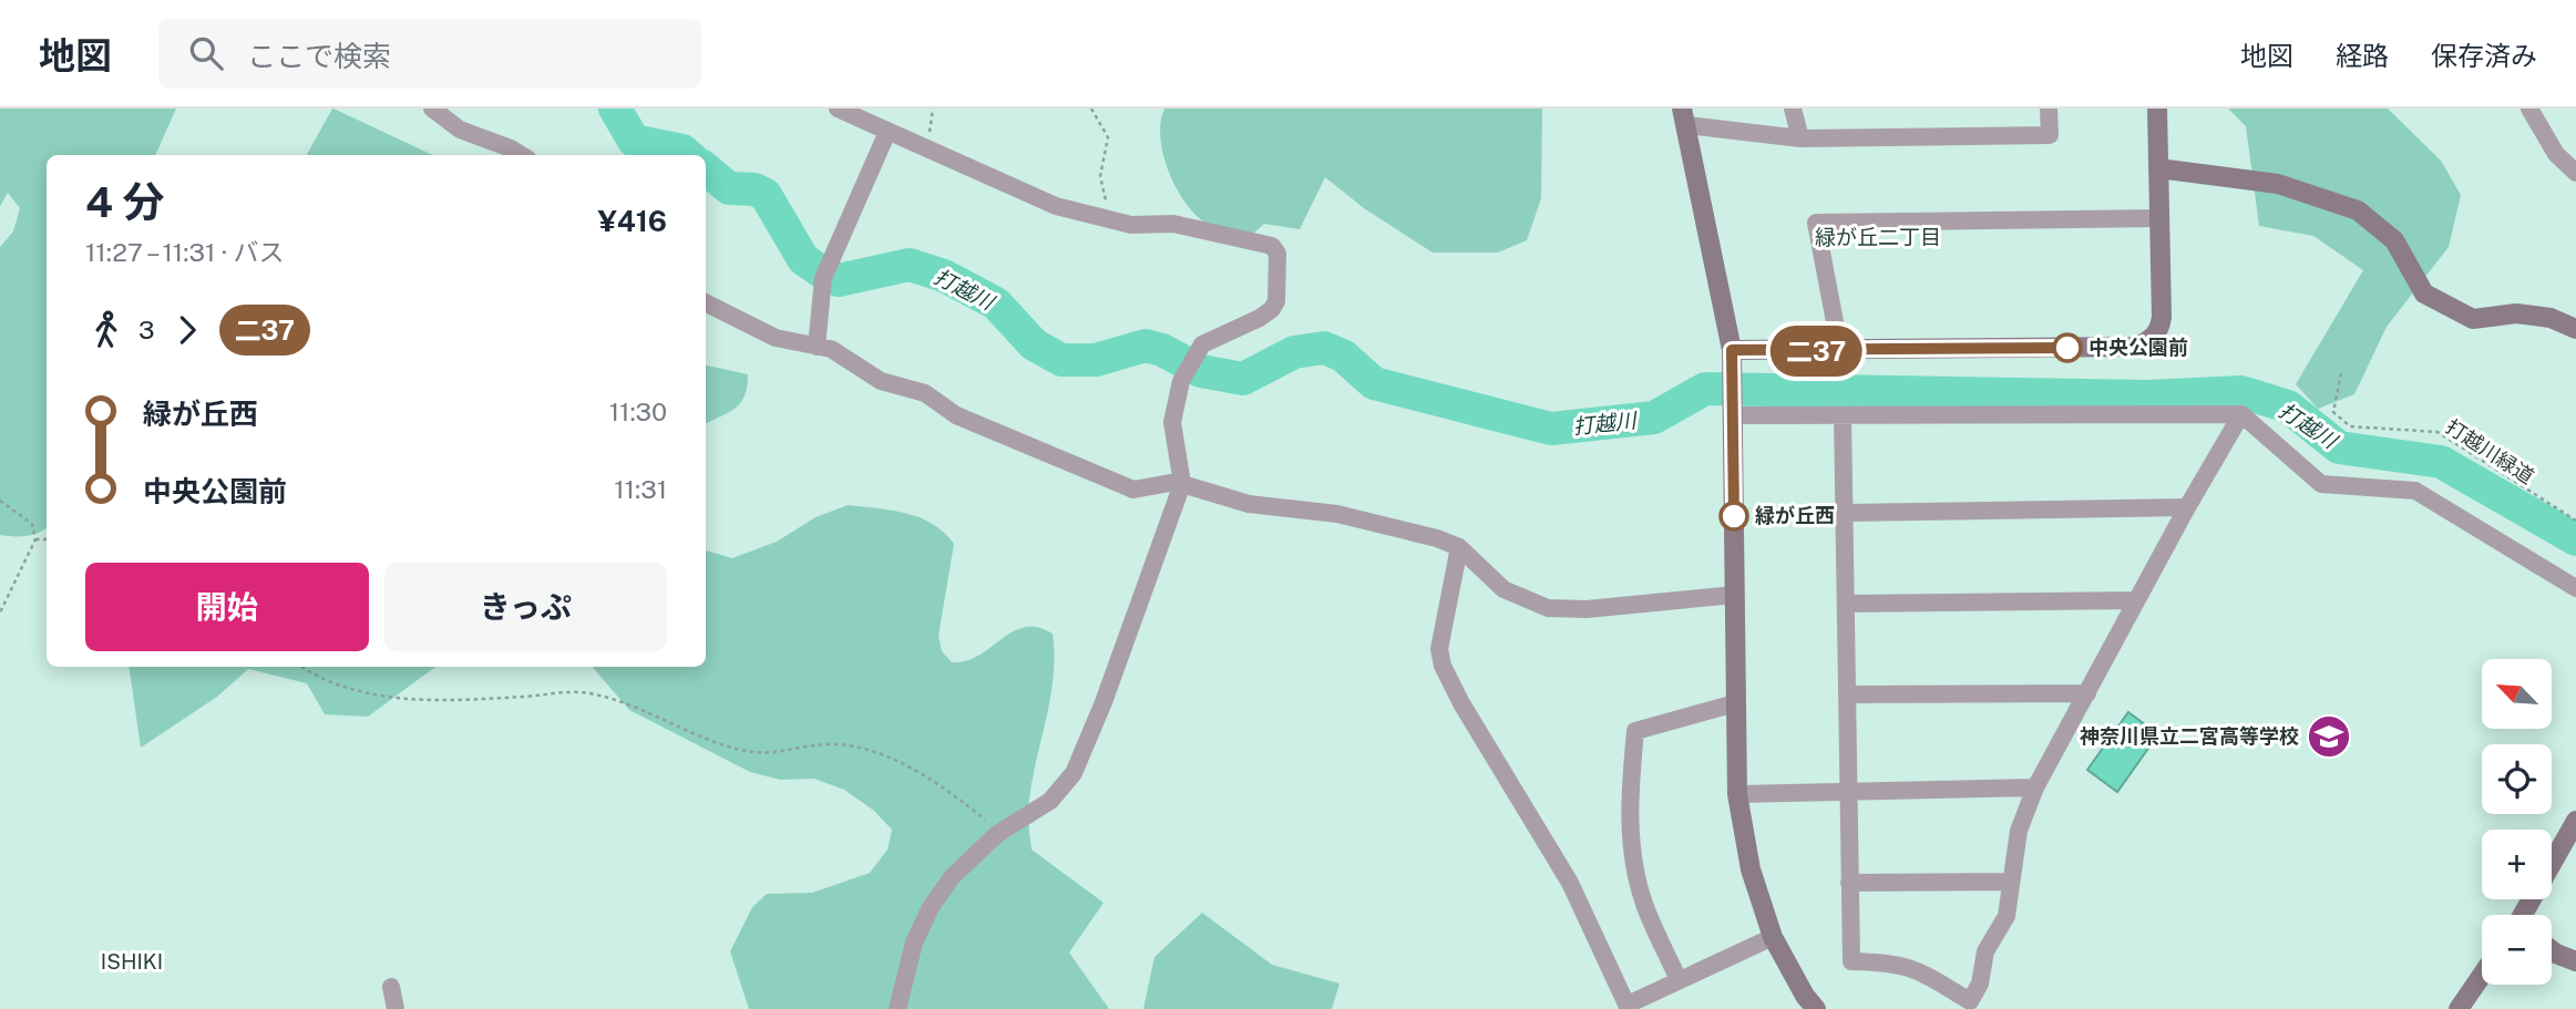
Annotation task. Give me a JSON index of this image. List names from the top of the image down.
{
  "streets": {
    "path": ["打越川緑道"]
  },
  "districts": ["緑が丘二丁目", "ISHIKI"],
  "water": ["打越川"],
  "places": {
    "other": ["中央公園前", "緑が丘西"],
    "school or university": ["神奈川県立二宮高等学校"]
  },
  "lines": ["bus line 二37"],
  "north": "top left",
  "page": {
    "header": "地図",
    "search": "ここで検索",
    "nav": ["地図", "経路", "保存済み"],
    "on_map": "二37",
    "heading": ["4 分", "11:27 – 11:31 · バス", "¥416"],
    "legs": ["3", "二37"],
    "list": [
      {
        "name": "緑が丘西",
        "value": "11:30"
      },
      {
        "name": "中央公園前",
        "value": "11:31"
      }
    ],
    "buttons": ["開始", "きっぷ"],
    "map_buttons": ["+", "−"]
  }
}
